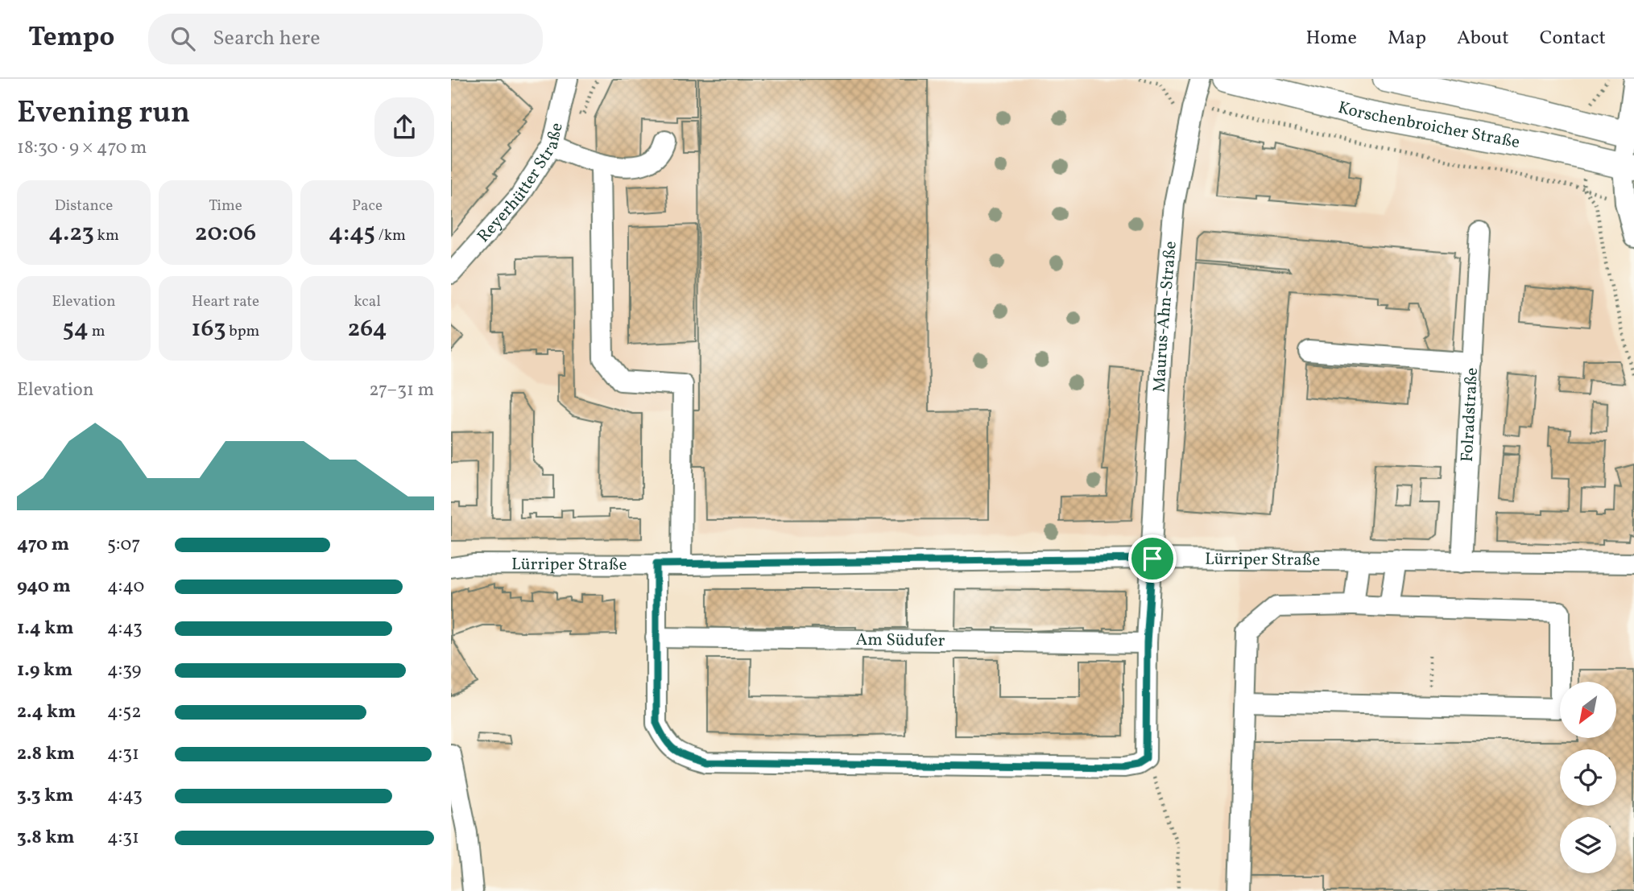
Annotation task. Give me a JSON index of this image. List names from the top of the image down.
{
  "streets": {
    "main road": ["Korschenbroicher Straße"],
    "street": [
      "Reyerhütter Straße",
      "Maurus-Ahn-Straße",
      "Folradstraße",
      "Lürriper Straße",
      "Am Südufer"
    ]
  },
  "crossings": [
    ["Maurus-Ahn-Straße", "Lürriper Straße"],
    ["Folradstraße", "Lürriper Straße"]
  ],
  "north": "bottom left",
  "page": {
    "header": "Tempo",
    "search": "Search here",
    "nav": [
      "Home",
      "Map",
      "About",
      "Contact"
    ],
    "heading": ["Evening run", "18:30 · 9 × 470 m"],
    "stats": [
      ["Distance", "4.23 km"],
      ["Time", "20:06"],
      ["Pace", "4:45 /km"],
      ["Elevation", "54 m"],
      ["Heart rate", "163 bpm"],
      ["kcal", "264"]
    ],
    "chart": ["Elevation", "27–31 m"],
    "list": [
      {
        "name": "470 m",
        "note": "5:07"
      },
      {
        "name": "940 m",
        "note": "4:40"
      },
      {
        "name": "1.4 km",
        "note": "4:43"
      },
      {
        "name": "1.9 km",
        "note": "4:39"
      },
      {
        "name": "2.4 km",
        "note": "4:52"
      },
      {
        "name": "2.8 km",
        "note": "4:31"
      },
      {
        "name": "3.3 km",
        "note": "4:43"
      },
      {
        "name": "3.8 km",
        "note": "4:31"
      }
    ]
  }
}
